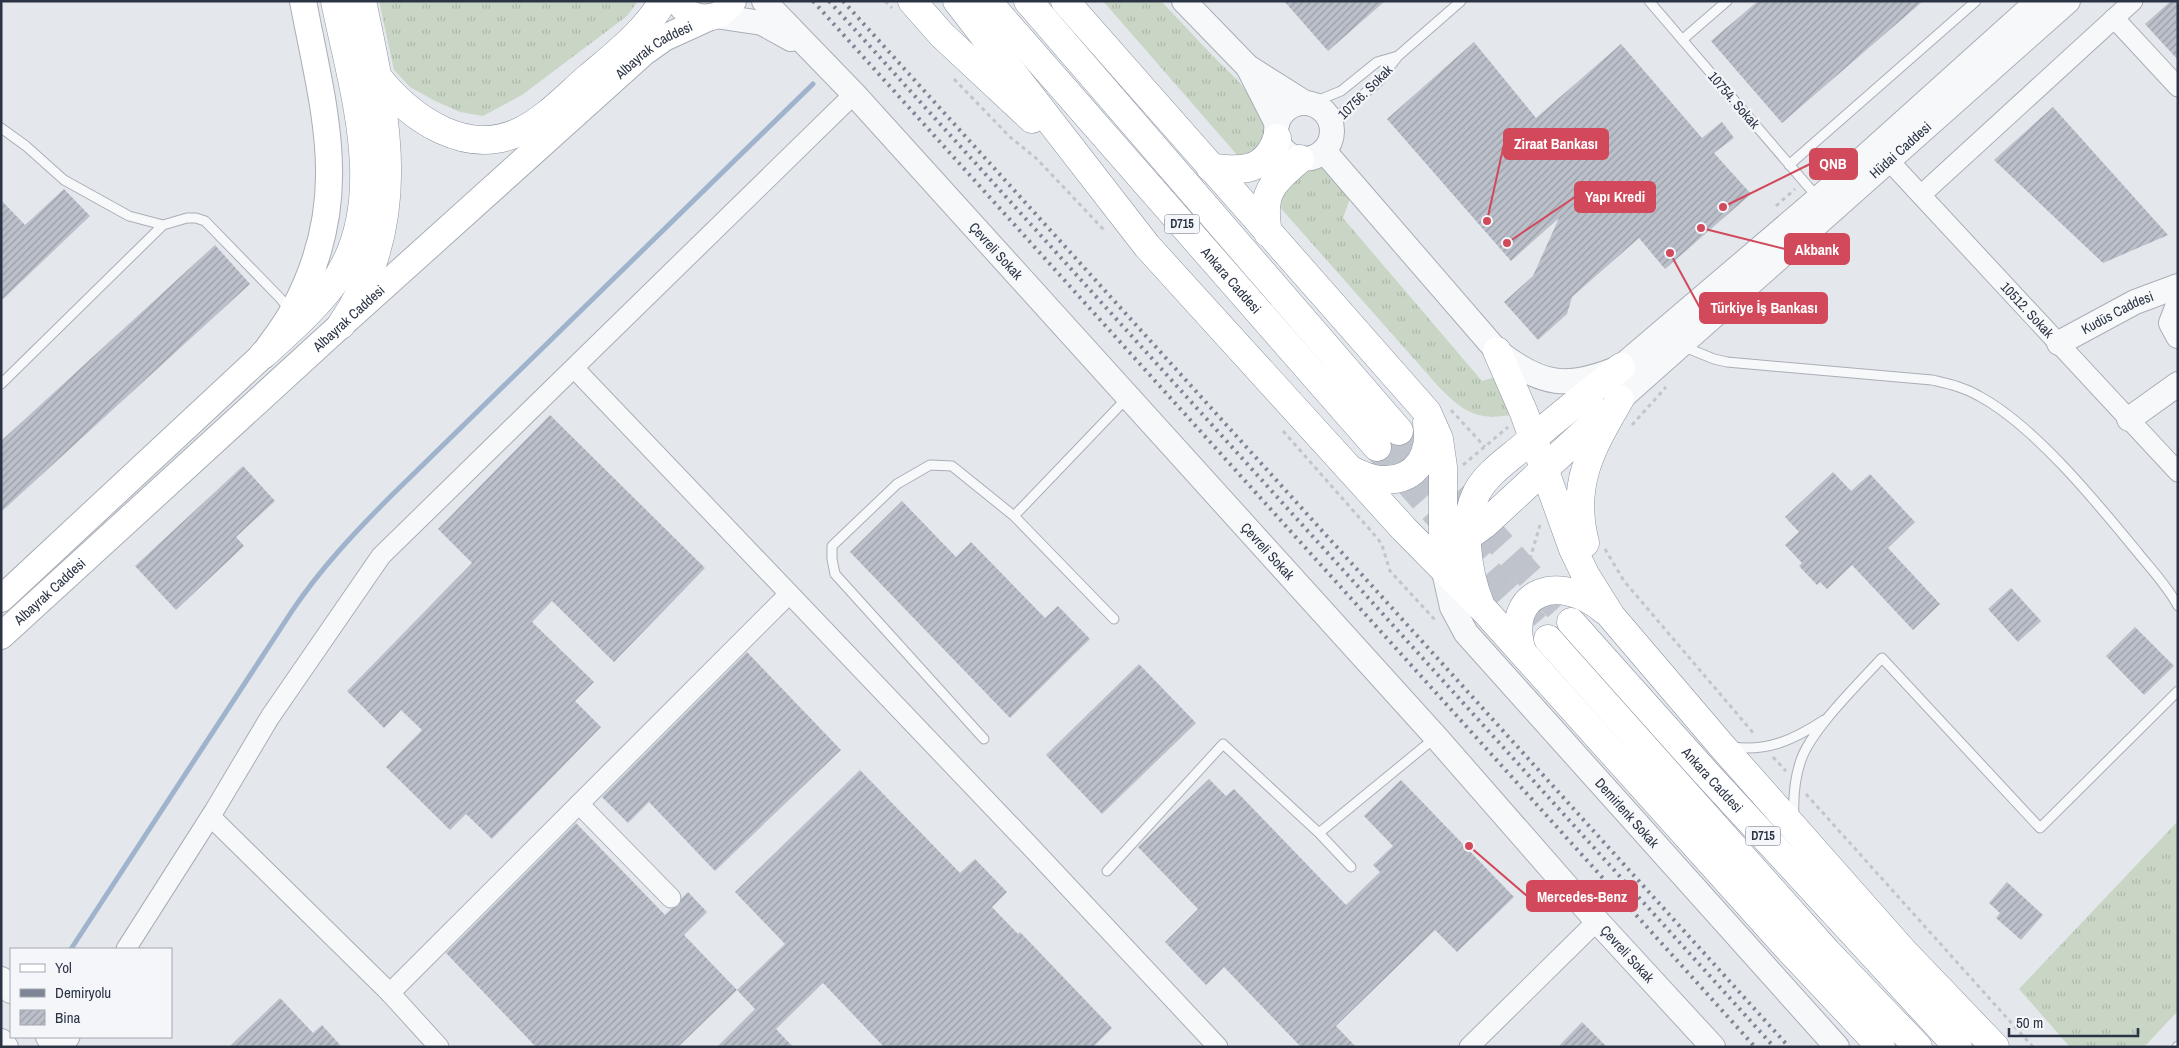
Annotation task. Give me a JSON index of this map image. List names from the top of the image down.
{
  "streets": {
    "highway": ["D715", "Ankara Caddesi"],
    "main road": ["Albayrak Caddesi"],
    "street": [
      "Hüdai Caddesi",
      "Çevreli Sokak",
      "10512. Sokak",
      "Kudüs Caddesi",
      "Demirlenk Sokak"
    ],
    "lane": ["10756. Sokak", "10754. Sokak"]
  },
  "crossings": [
    ["10754. Sokak", "Hüdai Caddesi"],
    ["Hüdai Caddesi", "10512. Sokak"],
    ["10512. Sokak", "Kudüs Caddesi"]
  ],
  "places": [
    "QNB",
    "Ziraat Bankası",
    "Akbank",
    "Yapı Kredi",
    "Türkiye İş Bankası",
    "Mercedes-Benz"
  ],
  "legend": ["Yol", "Demiryolu", "Bina"],
  "scale_bar": "50 m"
}
